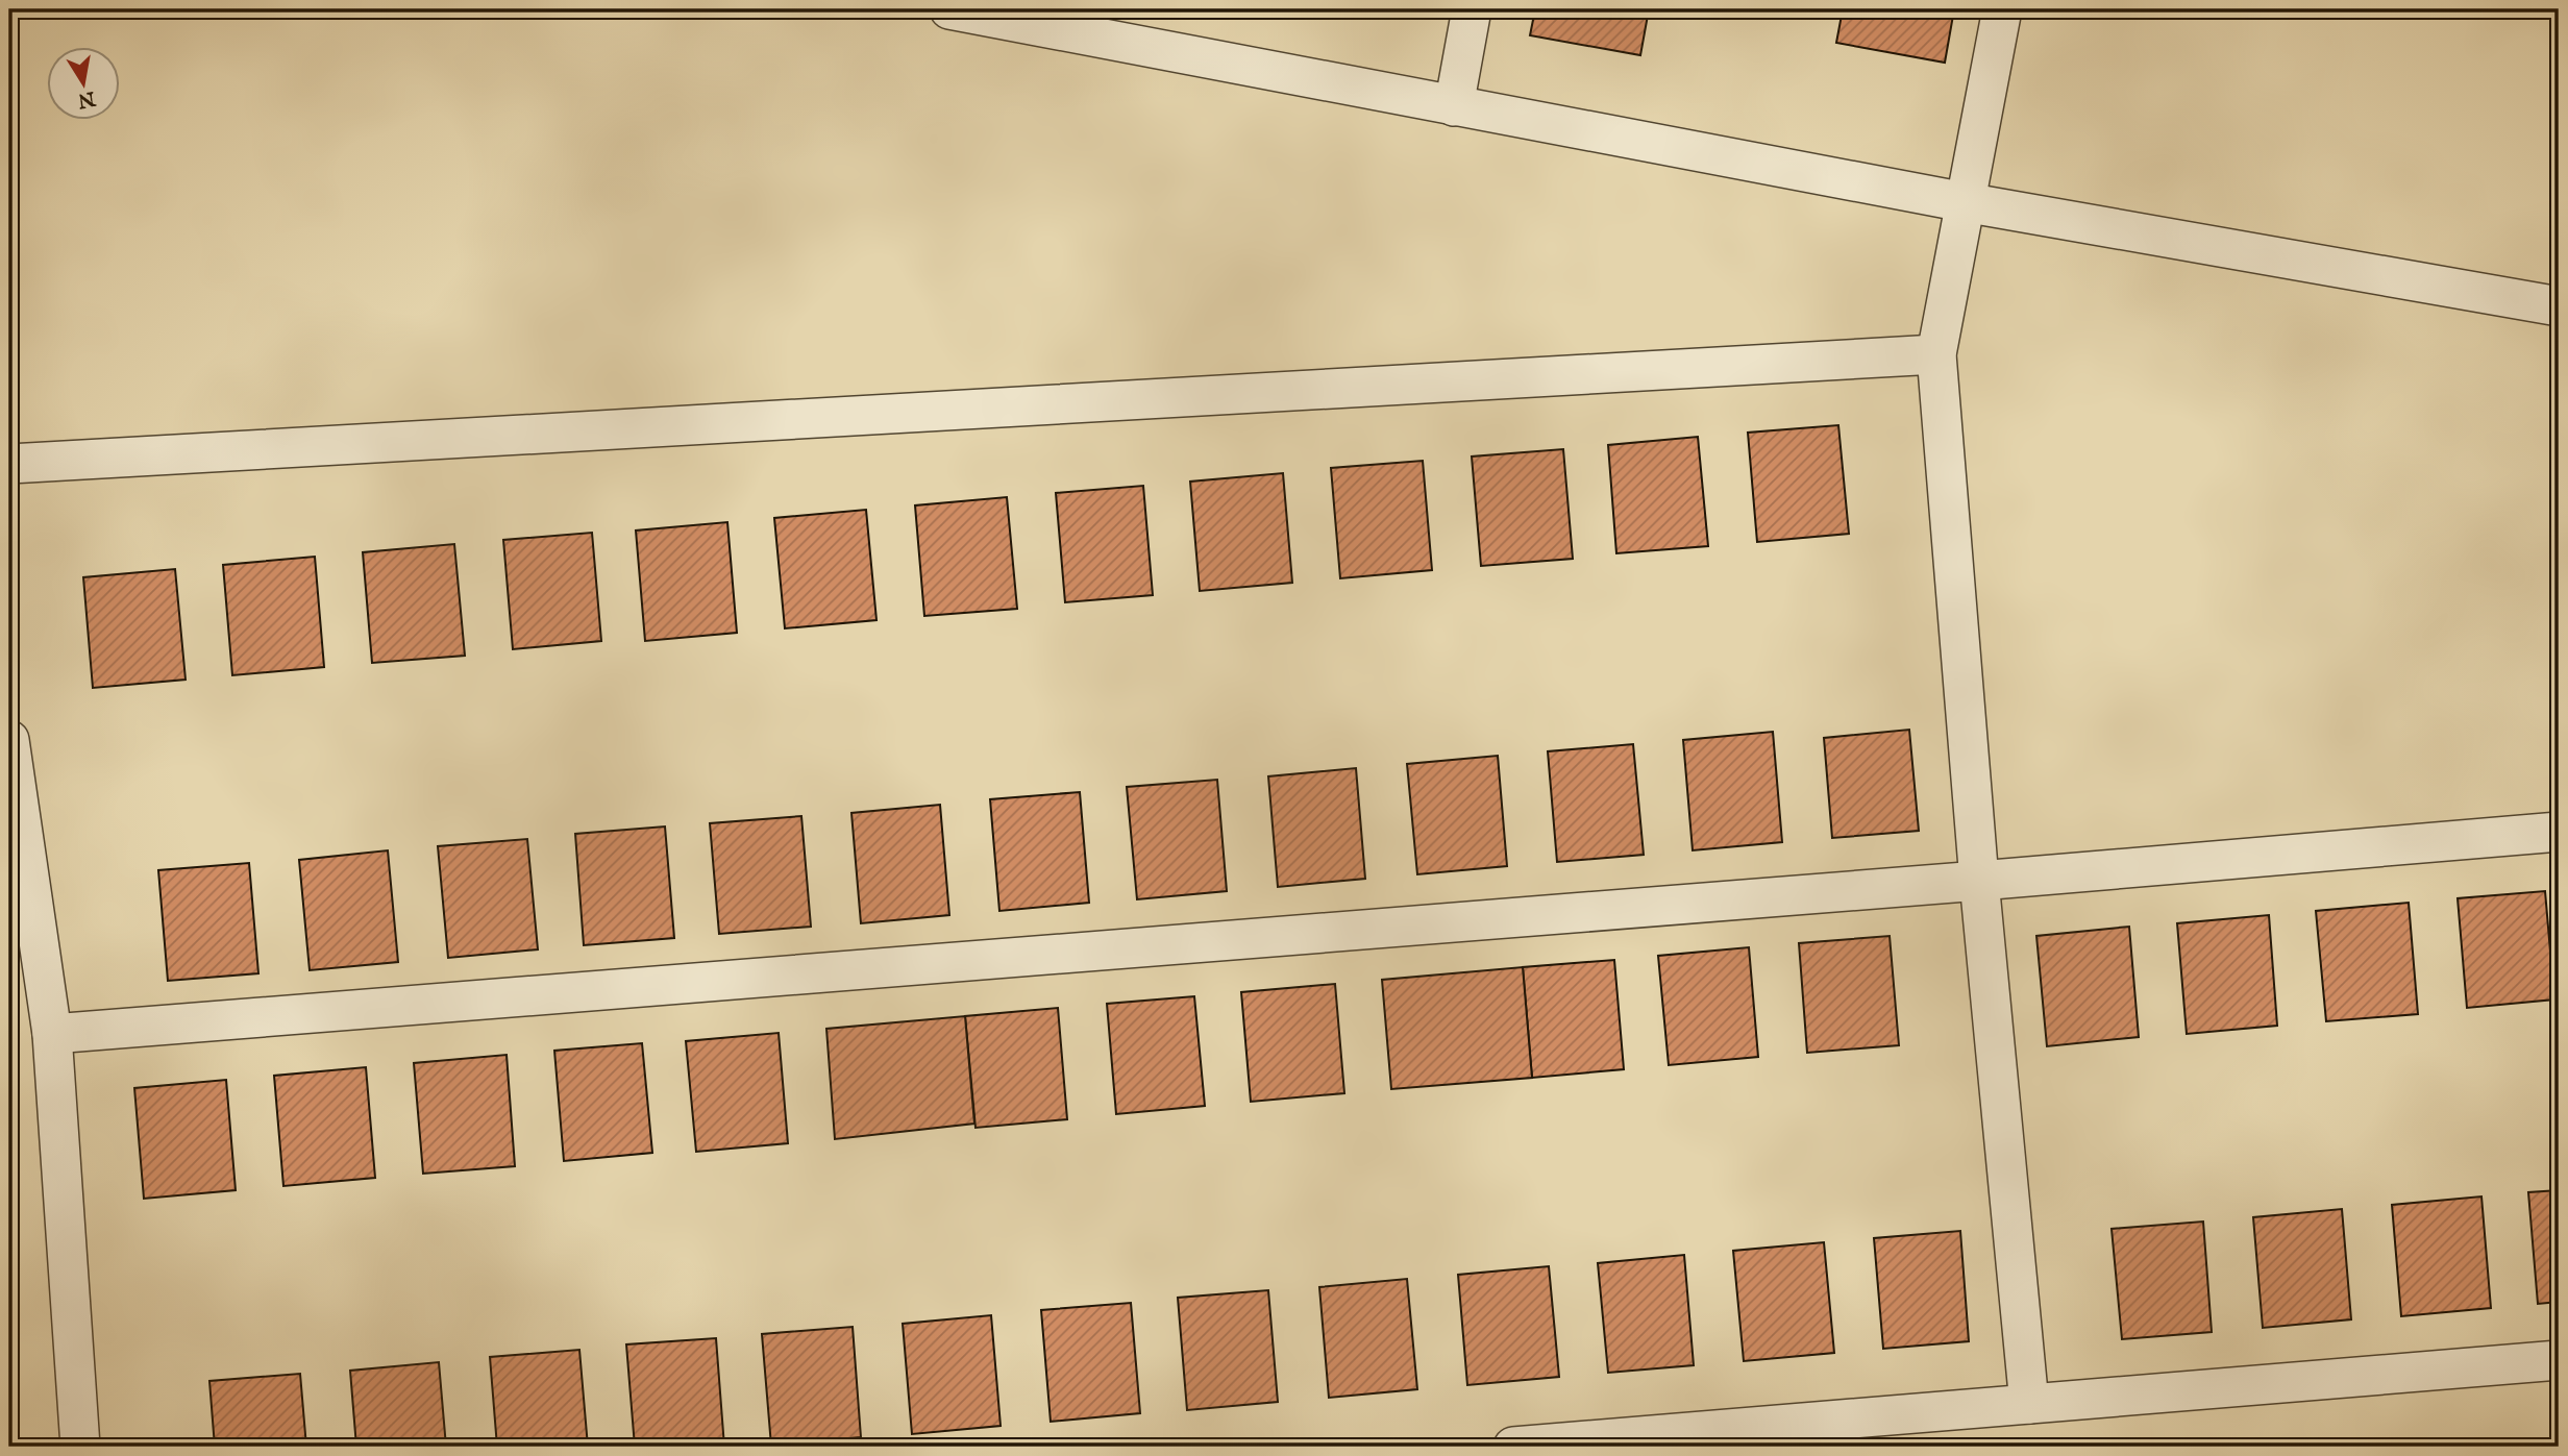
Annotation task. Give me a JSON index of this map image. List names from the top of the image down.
{
  "north": "bottom"
}
